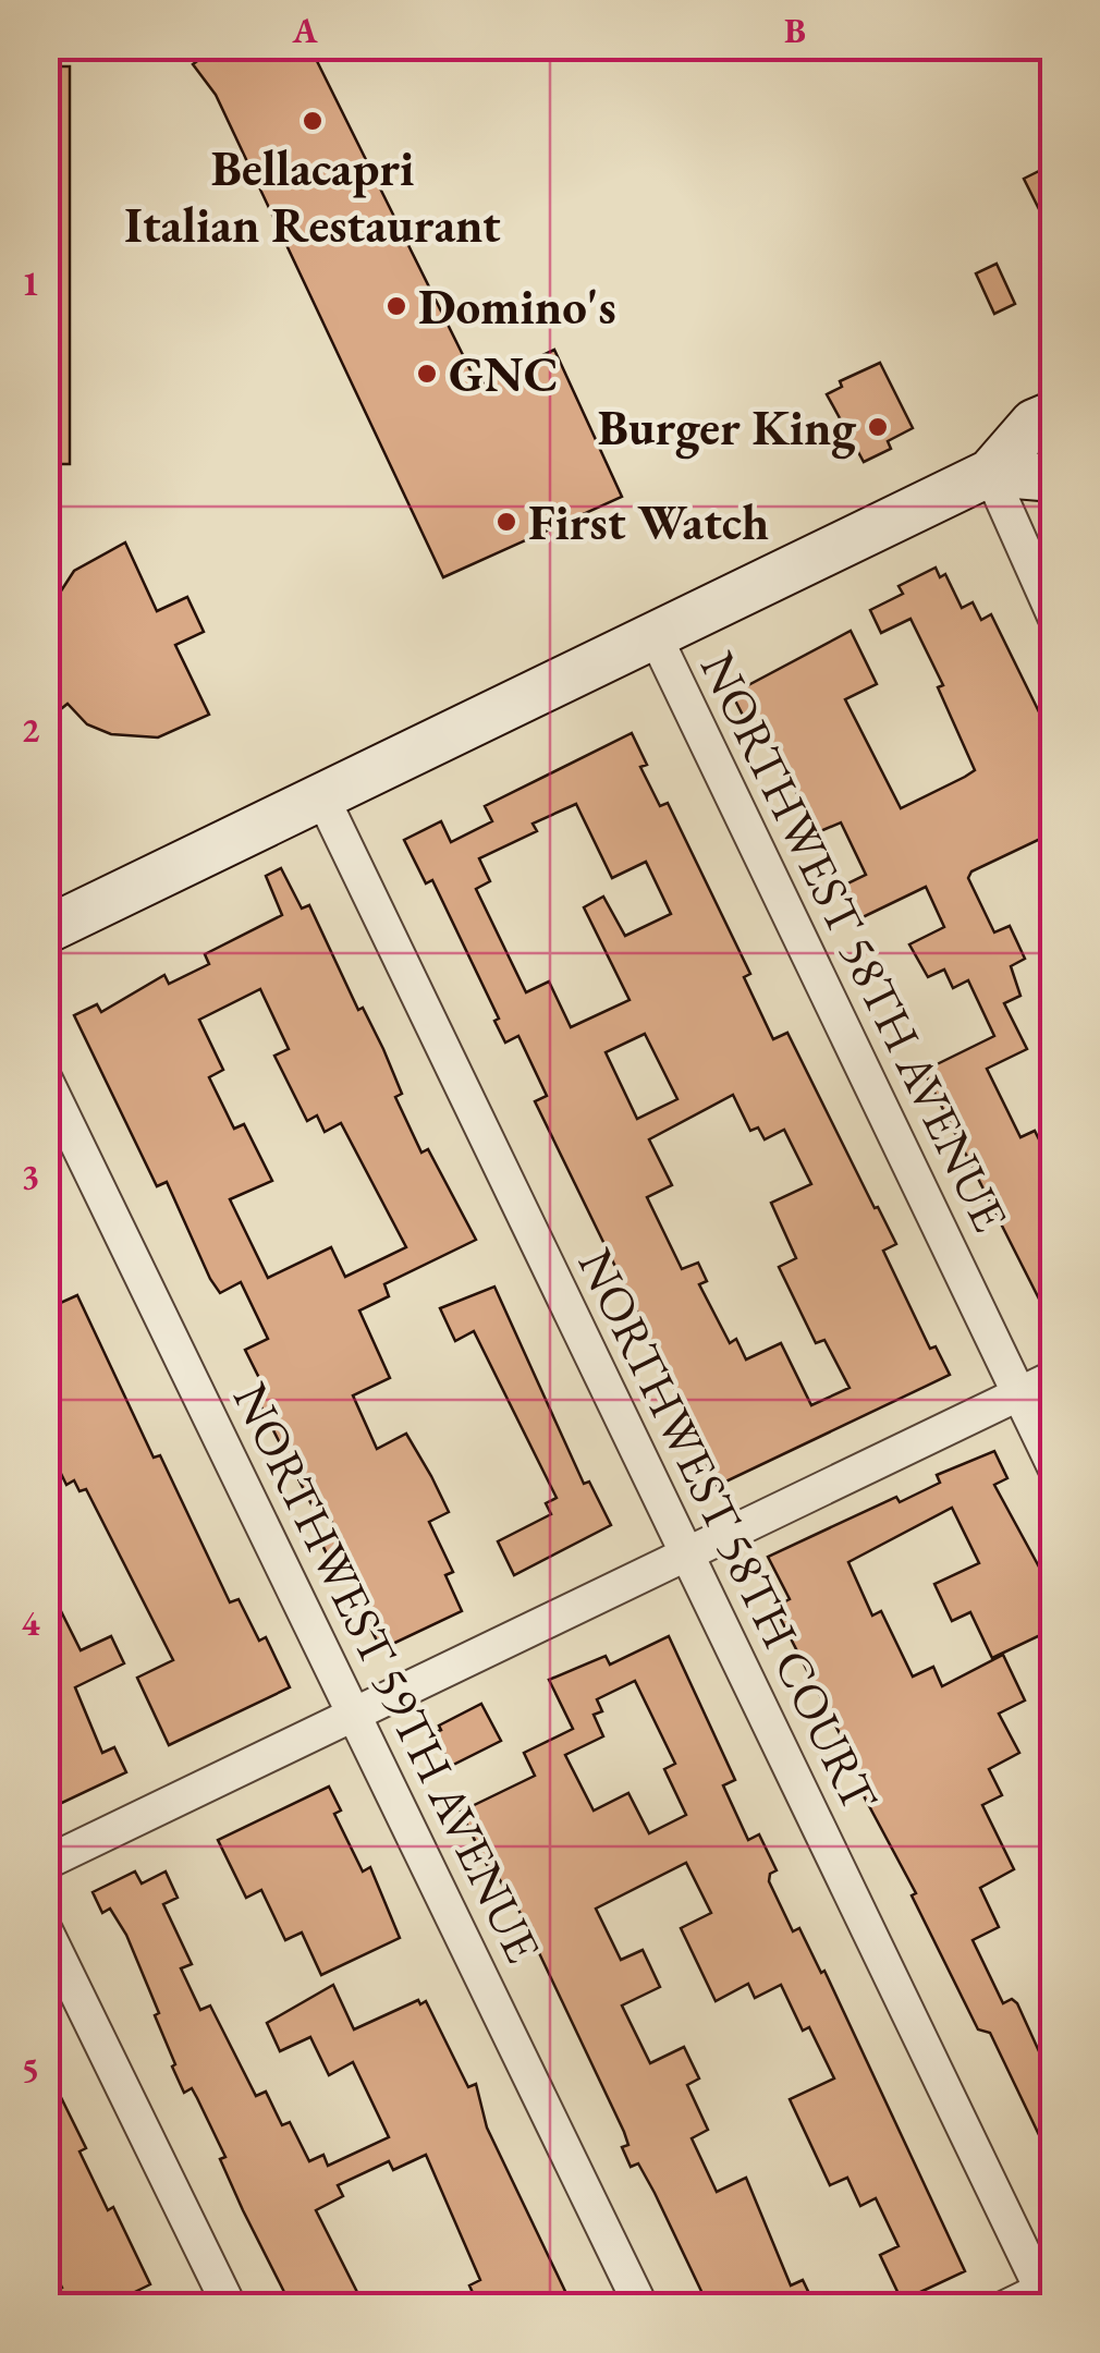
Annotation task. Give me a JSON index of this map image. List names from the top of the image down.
{
  "streets": {
    "street": ["NORTHWEST 58TH AVENUE", "NORTHWEST 58TH COURT", "NORTHWEST 59TH AVENUE"]
  },
  "places": [
    "Bellacapri Italian Restaurant",
    "Domino's",
    "GNC",
    "Burger King",
    "First Watch"
  ],
  "grid": {
    "columns": ["A", "B"],
    "rows": [
      "1",
      "2",
      "3",
      "4",
      "5"
    ]
  }
}
